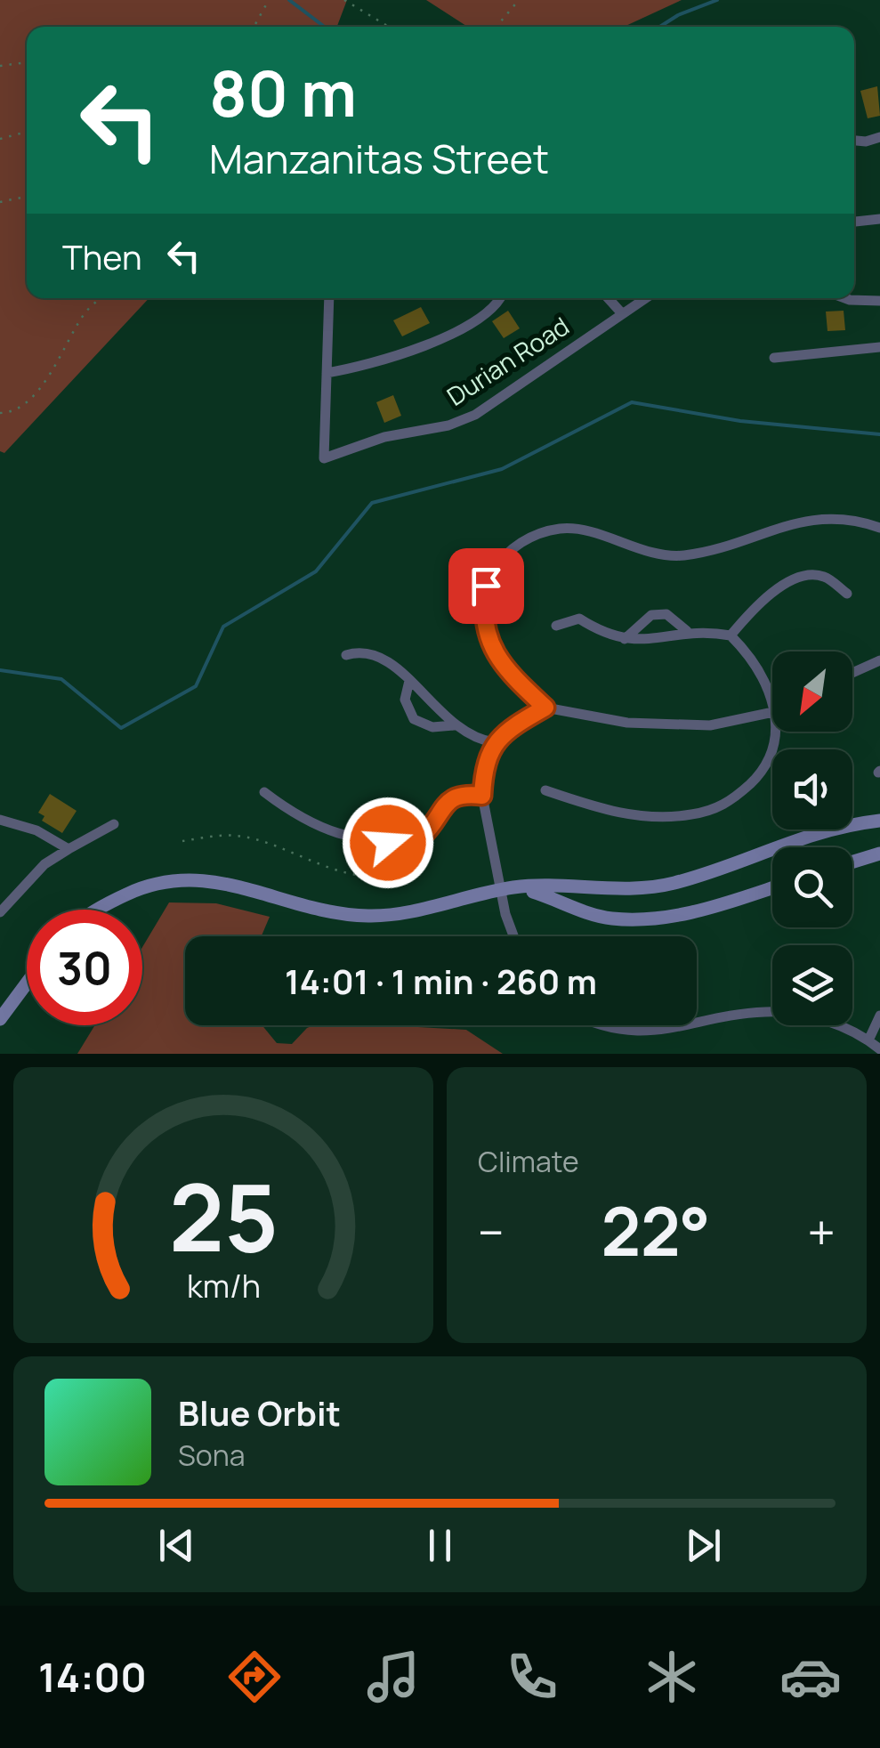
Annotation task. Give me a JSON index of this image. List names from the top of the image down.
{
  "streets": {
    "street": ["Durian Road"]
  },
  "north": "bottom left",
  "page": {
    "turn": ["80 m", "Manzanitas Street"],
    "then": "Then",
    "limit": "30",
    "trip": "14:01 · 1 min · 260 m",
    "tile": "Climate",
    "heat": ["−", "22°", "+"],
    "song": ["Blue Orbit", "Sona"],
    "tabs": "14:00",
    "gauge": ["25", "km/h"]
  }
}
